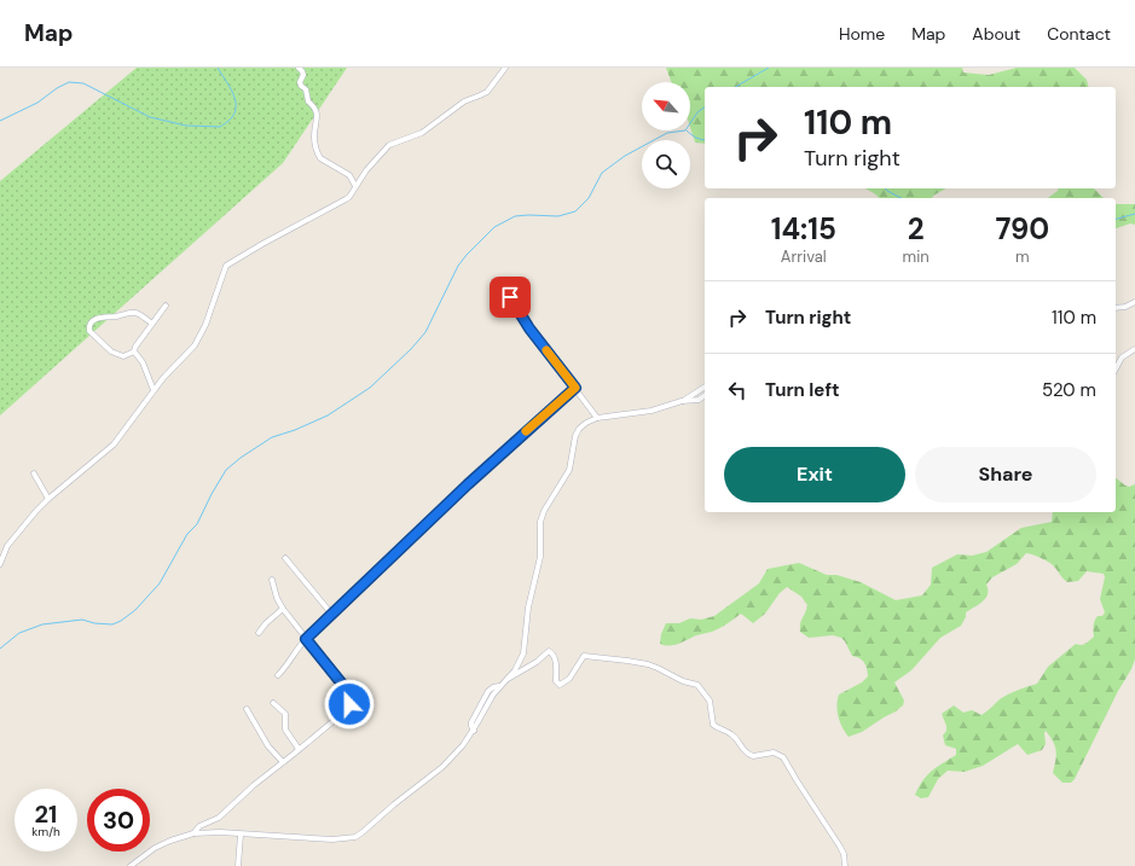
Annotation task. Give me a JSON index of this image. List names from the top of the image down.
{
  "north": "top left",
  "page": {
    "header": "Map",
    "nav": [
      "Home",
      "Map",
      "About",
      "Contact"
    ],
    "turn": ["110 m", "Turn right"],
    "eta": [
      "14:15",
      "Arrival",
      "2",
      "min",
      "790",
      "m"
    ],
    "list": [
      {
        "name": "Turn right",
        "value": "110 m"
      },
      {
        "name": "Turn left",
        "value": "520 m"
      }
    ],
    "buttons": ["Exit", "Share"],
    "speed": "21 km/h",
    "limit": "30"
  }
}
